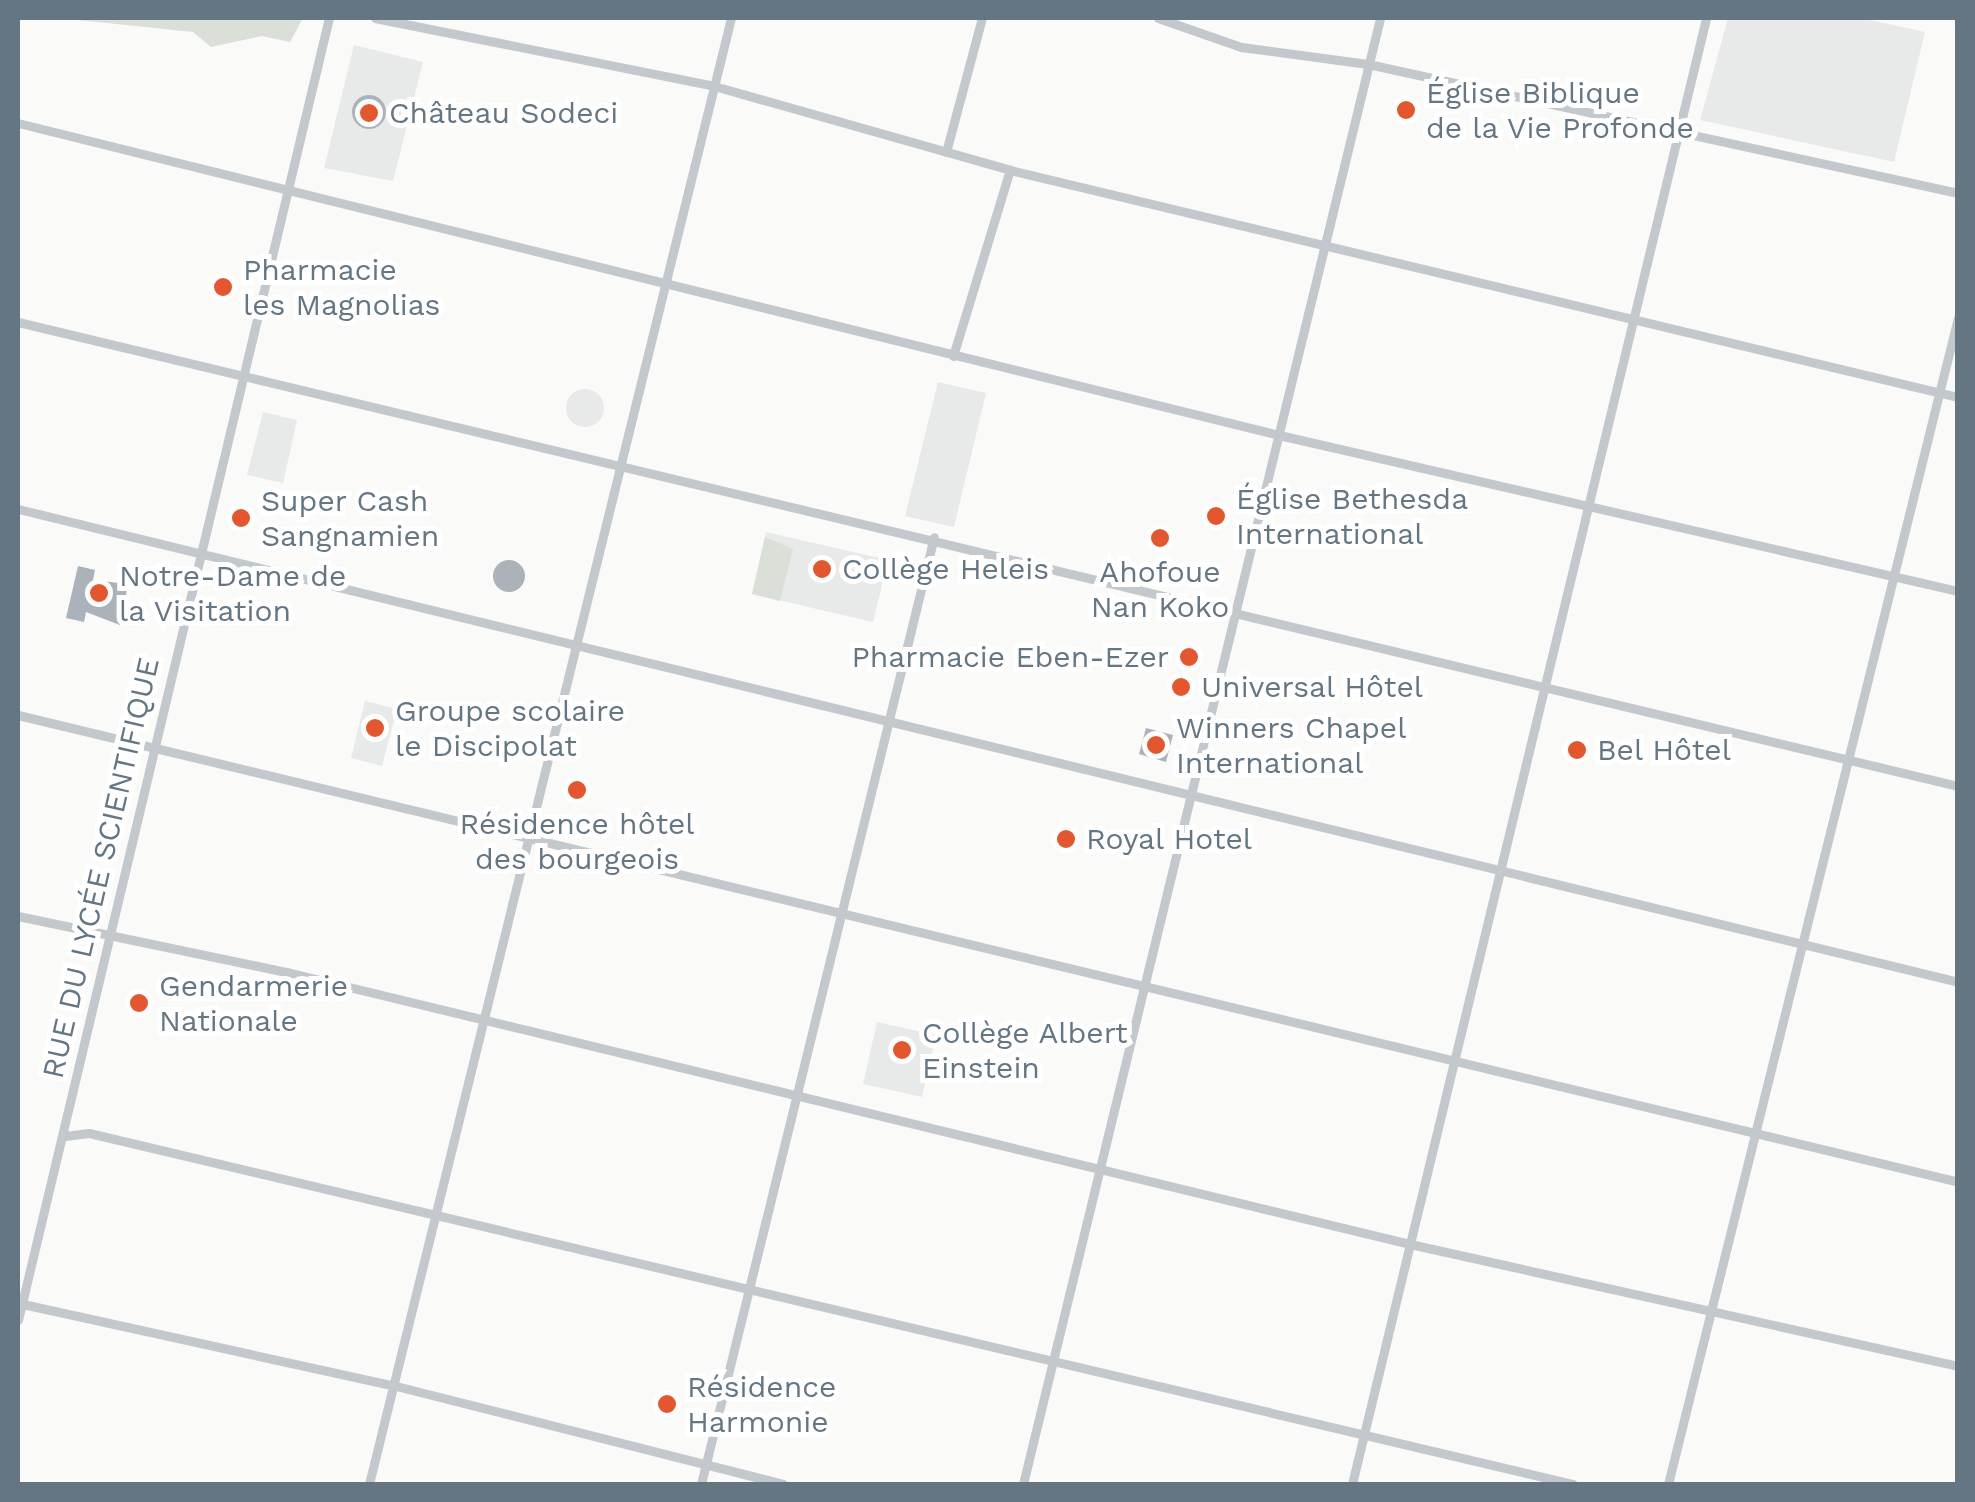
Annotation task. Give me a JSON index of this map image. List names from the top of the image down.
{
  "streets": {
    "street": ["RUE DU LYCÉE SCIENTIFIQUE"]
  },
  "places": [
    "Église Biblique de la Vie Profonde",
    "Château Sodeci",
    "Pharmacie les Magnolias",
    "Église Bethesda International",
    "Super Cash Sangnamien",
    "Ahofoue Nan Koko",
    "Collège Heleis",
    "Notre-Dame de la Visitation",
    "Pharmacie Eben-Ezer",
    "Universal Hôtel",
    "Groupe scolaire le Discipolat",
    "Winners Chapel International",
    "Bel Hôtel",
    "Résidence hôtel des bourgeois",
    "Royal Hotel",
    "Gendarmerie Nationale",
    "Collège Albert Einstein",
    "Résidence Harmonie"
  ]
}
